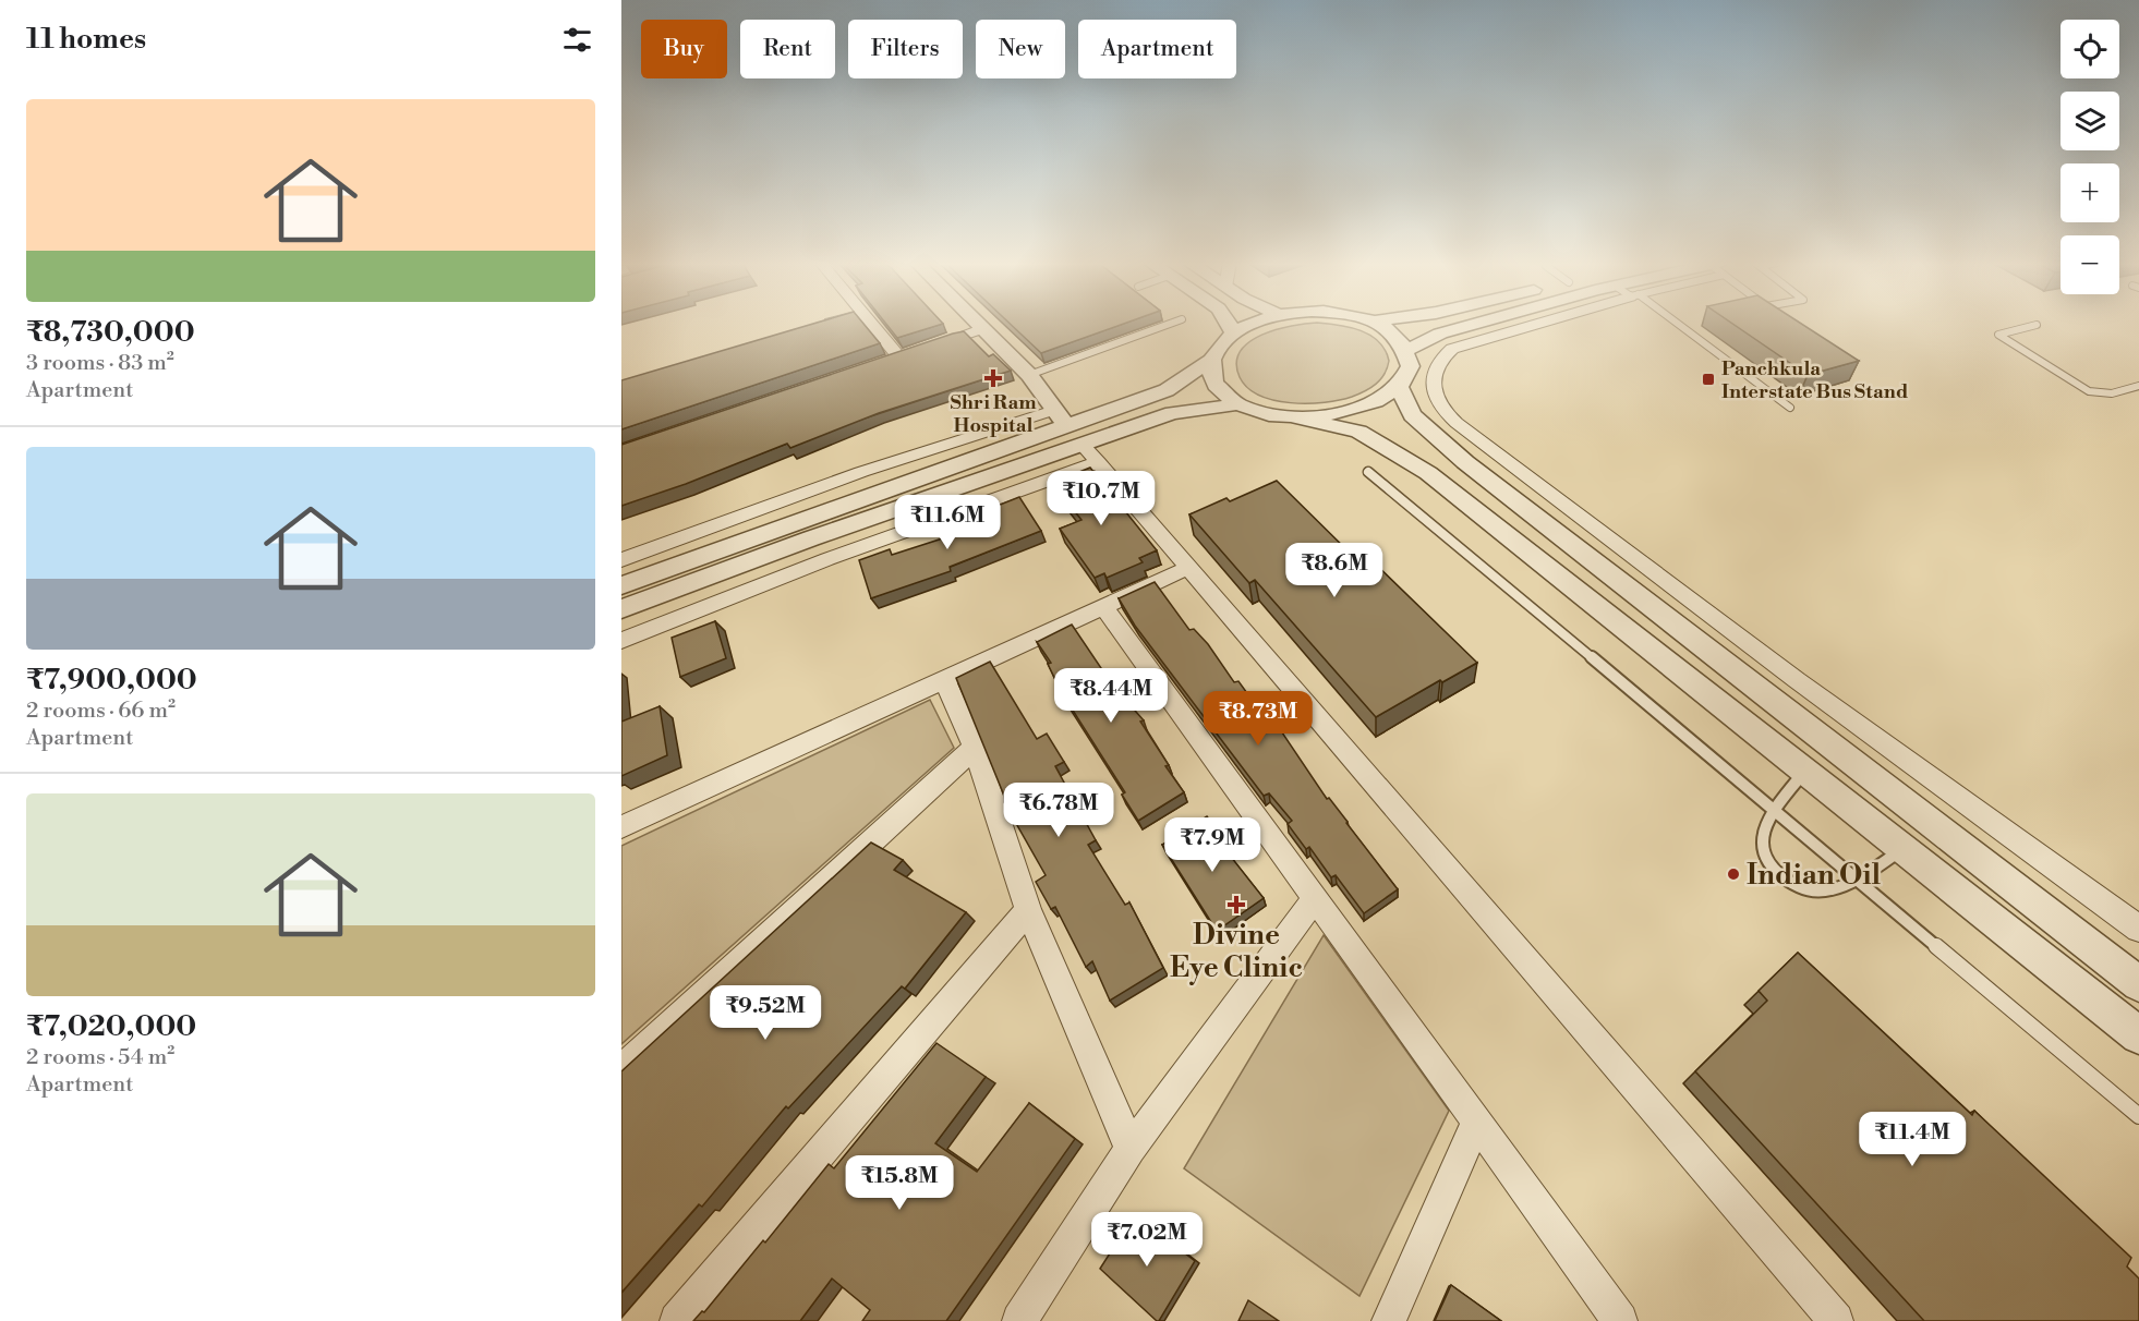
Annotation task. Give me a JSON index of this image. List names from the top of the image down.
{
  "places": {
    "health": ["Shri Ram Hospital", "Divine Eye Clinic"],
    "transit": ["Panchkula Interstate Bus Stand"],
    "other": ["Indian Oil"]
  },
  "page": {
    "heading": "11 homes",
    "map_buttons": ["+", "−"],
    "chip": [
      "Buy",
      "Rent",
      "Filters",
      "New",
      "Apartment"
    ],
    "list": [
      {
        "name": "₹8,730,000",
        "note": "3 rooms · 83 m² · Apartment"
      },
      {
        "name": "₹7,900,000",
        "note": "2 rooms · 66 m² · Apartment"
      },
      {
        "name": "₹7,020,000",
        "note": "2 rooms · 54 m² · Apartment"
      }
    ],
    "price": [
      "₹10.7M",
      "₹11.6M",
      "₹8.6M",
      "₹8.44M",
      "₹8.73M",
      "₹6.78M",
      "₹7.9M",
      "₹9.52M",
      "₹11.4M",
      "₹15.8M",
      "₹7.02M"
    ]
  }
}
